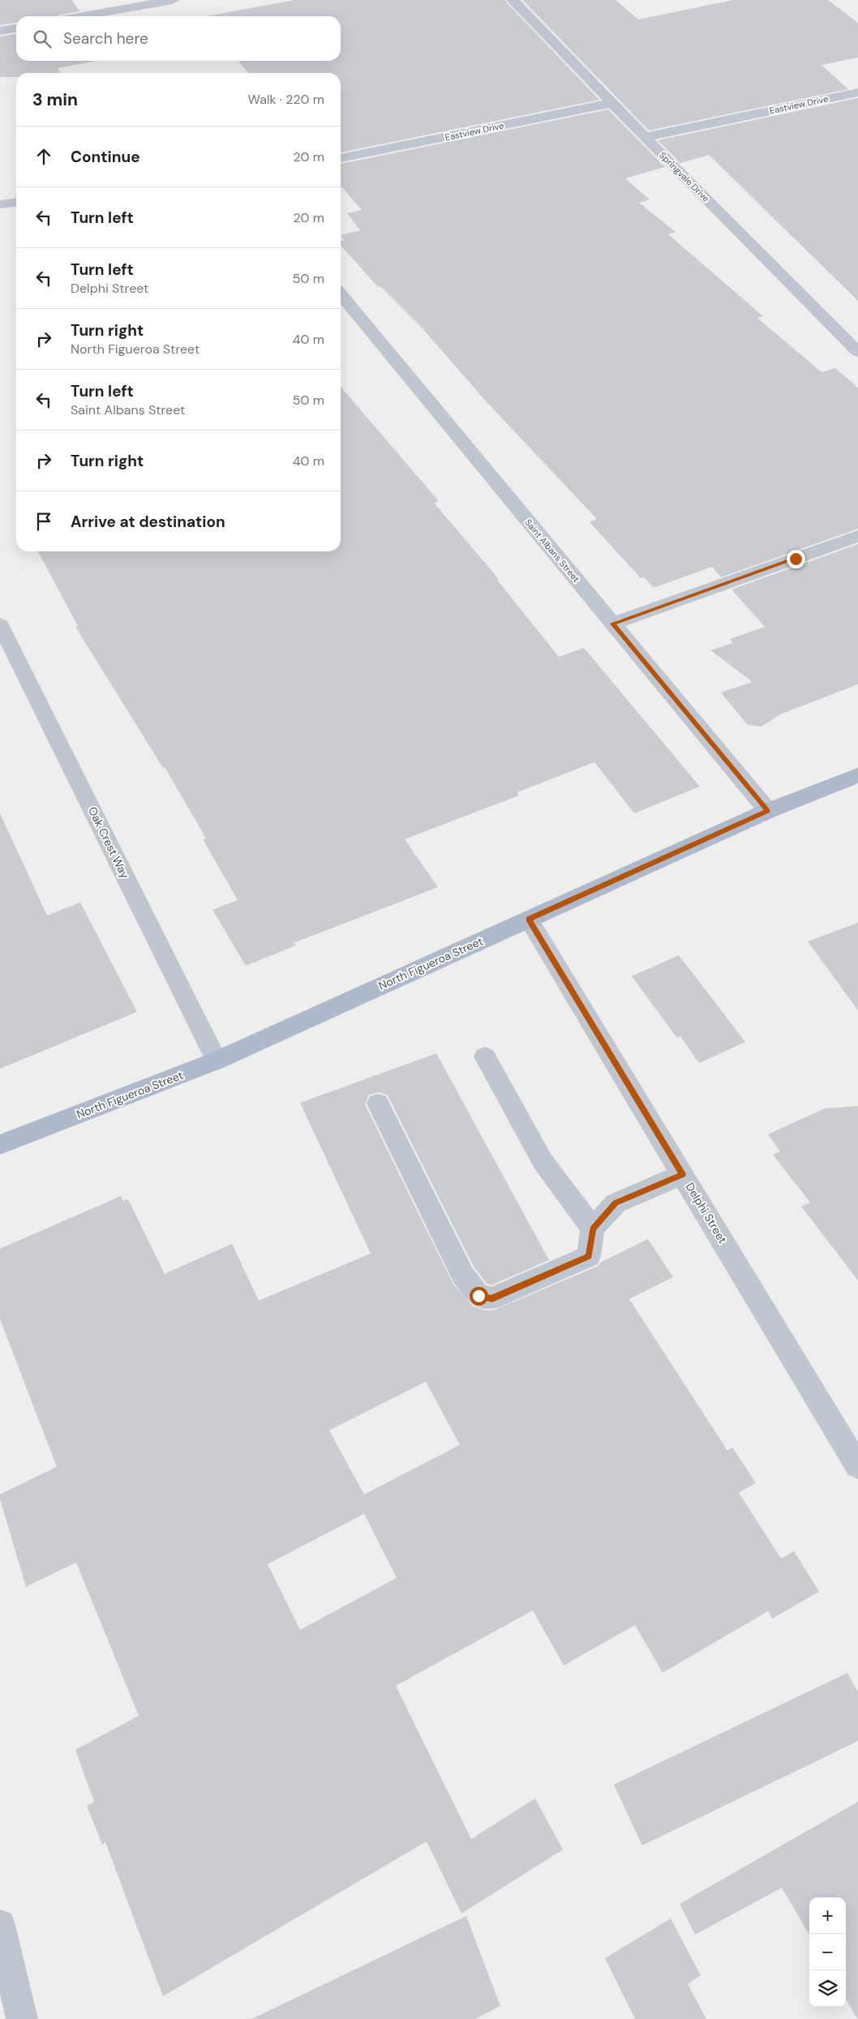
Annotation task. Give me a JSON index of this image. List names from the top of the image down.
{
  "streets": {
    "main road": ["North Figueroa Street"],
    "street": [
      "Eastview Drive",
      "Springvale Drive",
      "Saint Albans Street",
      "Oak Crest Way",
      "Delphi Street"
    ]
  },
  "crossings": [
    ["Eastview Drive", "Springvale Drive"],
    ["Saint Albans Street", "North Figueroa Street"],
    ["Oak Crest Way", "North Figueroa Street"],
    ["North Figueroa Street", "Delphi Street"]
  ],
  "page": {
    "search": "Search here",
    "heading": ["3 min", "Walk · 220 m"],
    "list": [
      ["Continue", "20 m"],
      ["Turn left", "20 m"],
      ["Turn left", "Delphi Street", "50 m"],
      ["Turn right", "North Figueroa Street", "40 m"],
      ["Turn left", "Saint Albans Street", "50 m"],
      ["Turn right", "40 m"],
      "Arrive at destination"
    ],
    "map_buttons": ["+", "−"]
  }
}
